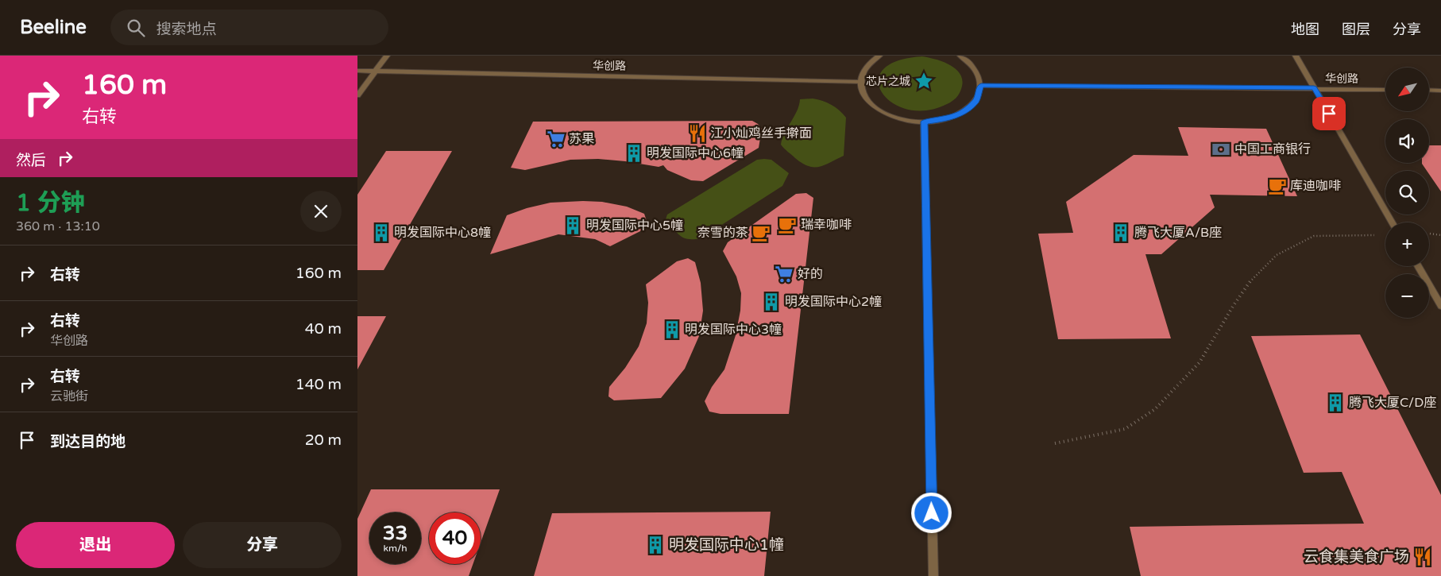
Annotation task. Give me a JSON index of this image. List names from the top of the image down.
{
  "streets": {
    "street": ["华创路"]
  },
  "places": {
    "place": ["芯片之城"],
    "restaurant": ["江小灿鸡丝手擀面", "云食集美食广场"],
    "supermarket": ["苏果", "好的"],
    "bank": ["中国工商银行"],
    "building": [
      "明发国际中心6幢",
      "明发国际中心5幢",
      "明发国际中心8幢",
      "腾飞大厦A/B座",
      "明发国际中心2幢",
      "明发国际中心3幢",
      "腾飞大厦C/D座",
      "明发国际中心1幢"
    ],
    "cafe": ["库迪咖啡", "瑞幸咖啡", "奈雪的茶"]
  },
  "north": "bottom left",
  "page": {
    "header": "Beeline",
    "search": "搜索地点",
    "nav": ["地图", "图层", "分享"],
    "turn": ["160 m", "右转"],
    "map_buttons": ["+", "−"],
    "then": "然后",
    "heading": ["1 分钟", "360 m · 13:10"],
    "list": [
      {
        "name": "右转",
        "value": "160 m"
      },
      {
        "name": "右转",
        "note": "华创路",
        "value": "40 m"
      },
      {
        "name": "右转",
        "note": "云驰街",
        "value": "140 m"
      },
      {
        "name": "到达目的地",
        "value": "20 m"
      }
    ],
    "speed": "33 km/h",
    "limit": "40",
    "buttons": ["退出", "分享"]
  }
}
